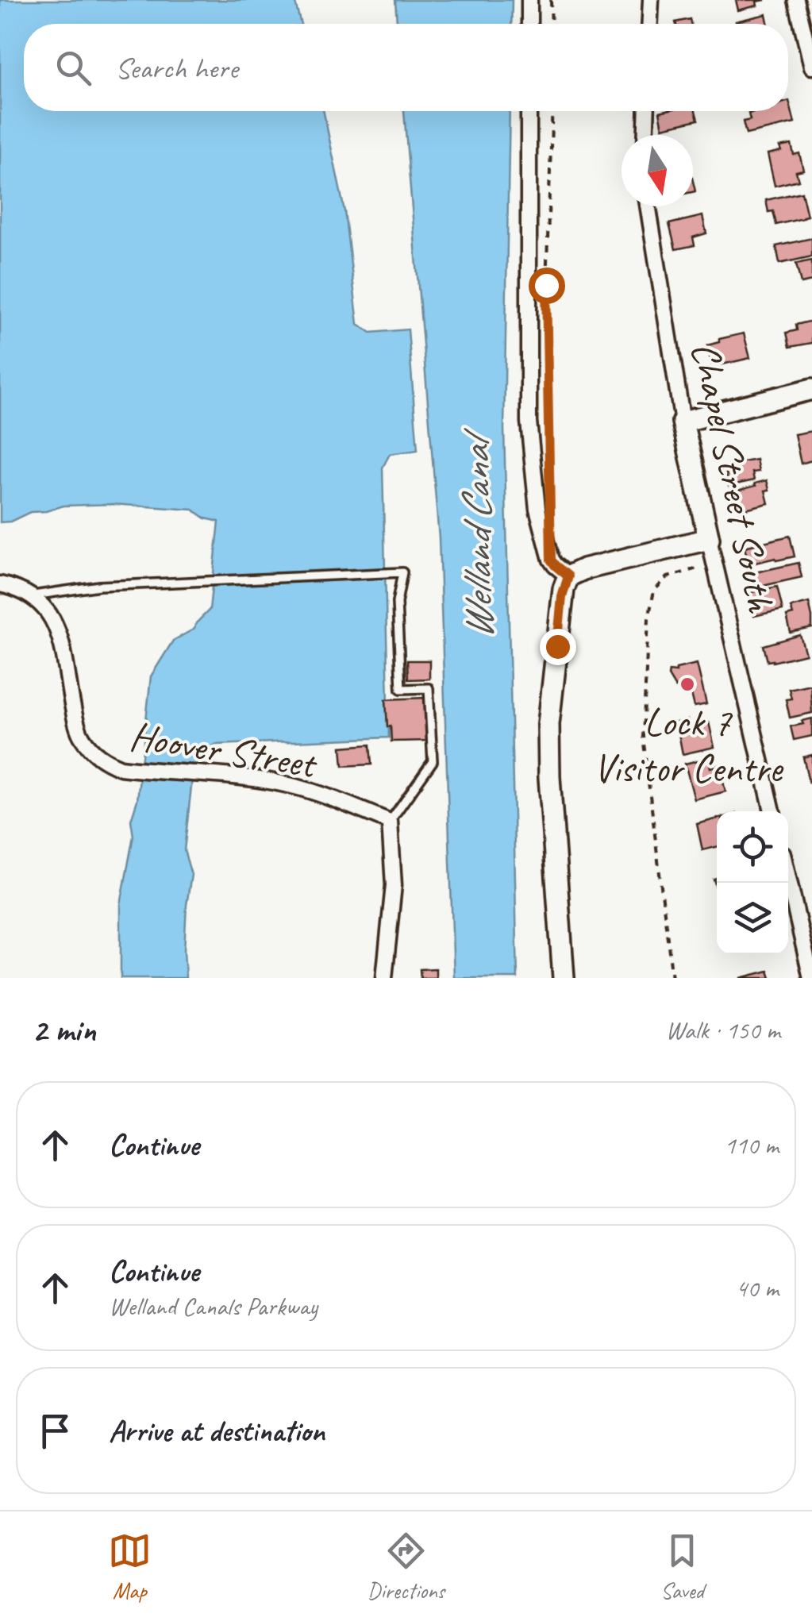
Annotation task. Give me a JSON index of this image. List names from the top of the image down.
{
  "streets": {
    "street": ["Chapel Street South", "Hoover Street"]
  },
  "water": ["Welland Canal"],
  "places": ["Lock 7 Visitor Centre"],
  "north": "bottom",
  "page": {
    "search": "Search here",
    "heading": ["2 min", "Walk · 150 m"],
    "list": [
      ["Continue", "110 m"],
      ["Continue", "Welland Canals Parkway", "40 m"],
      "Arrive at destination"
    ],
    "nav": ["Map", "Directions", "Saved"]
  }
}
